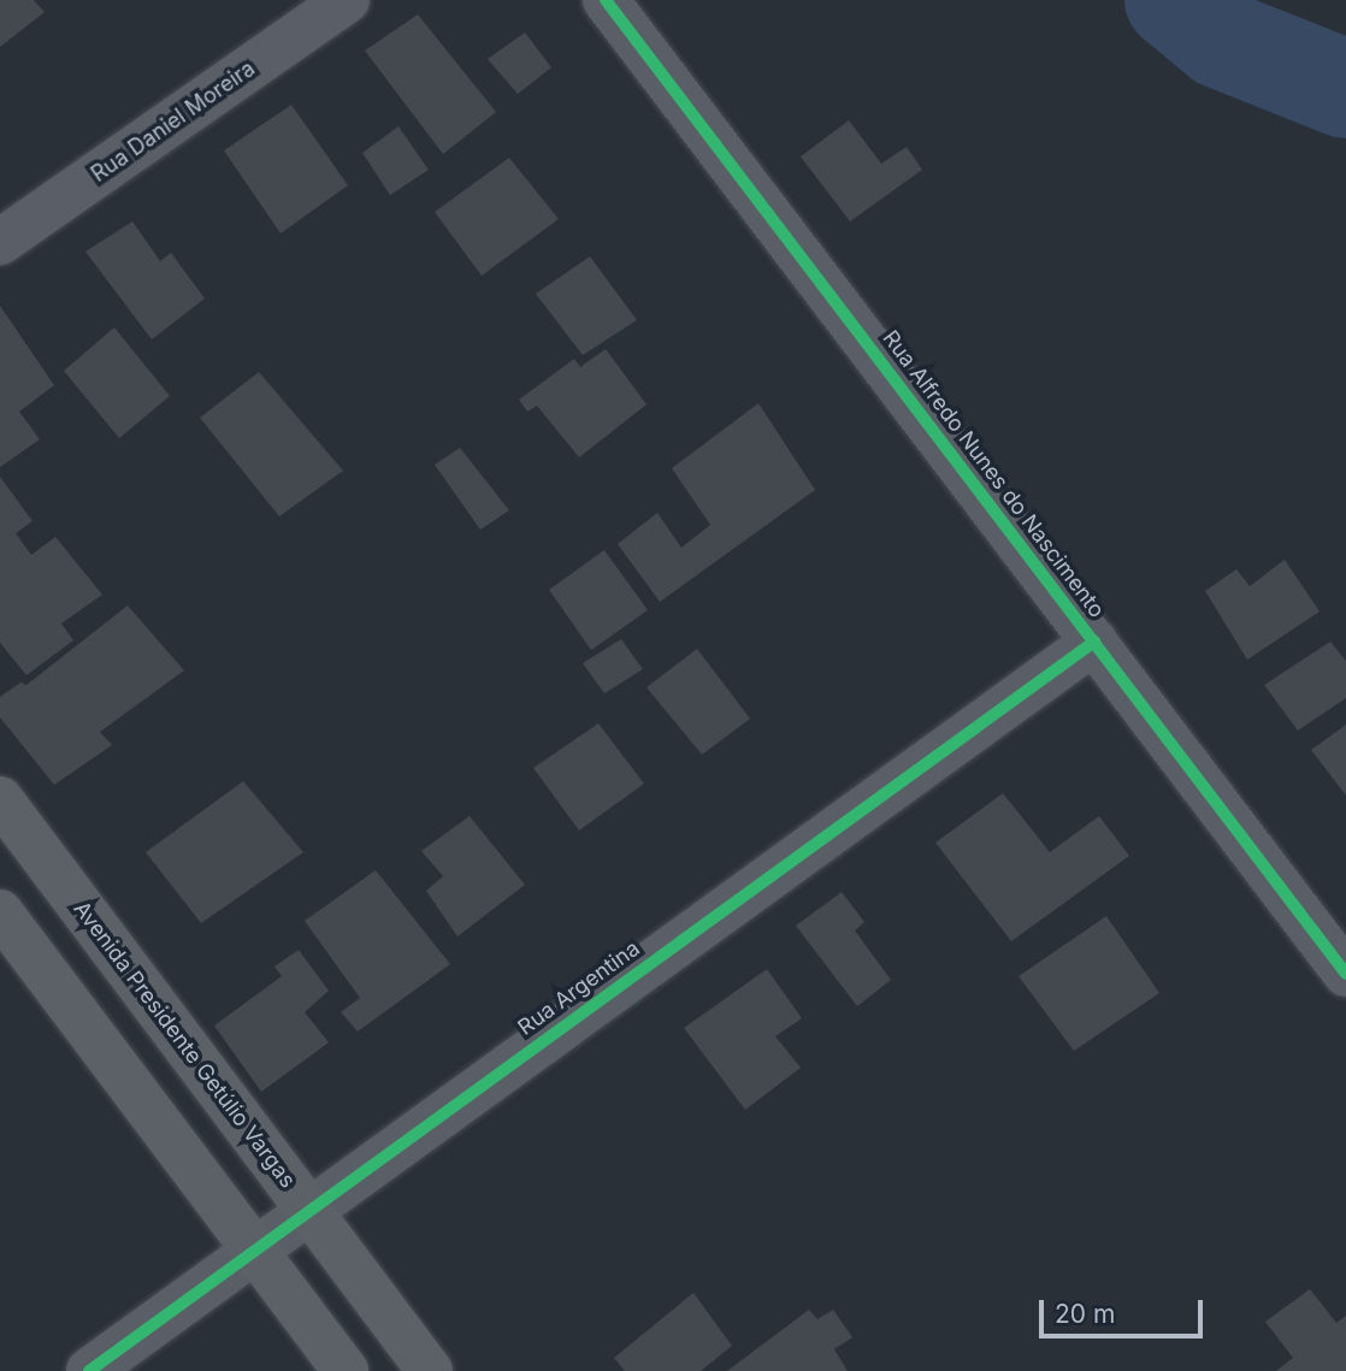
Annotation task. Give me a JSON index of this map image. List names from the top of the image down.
{
  "streets": {
    "main road": ["Avenida Presidente Getúlio Vargas"],
    "street": ["Rua Daniel Moreira", "Rua Alfredo Nunes do Nascimento", "Rua Argentina"]
  },
  "crossings": [
    ["Rua Alfredo Nunes do Nascimento", "Rua Argentina"],
    ["Rua Argentina", "Avenida Presidente Getúlio Vargas"]
  ],
  "scale_bar": "20 m"
}
